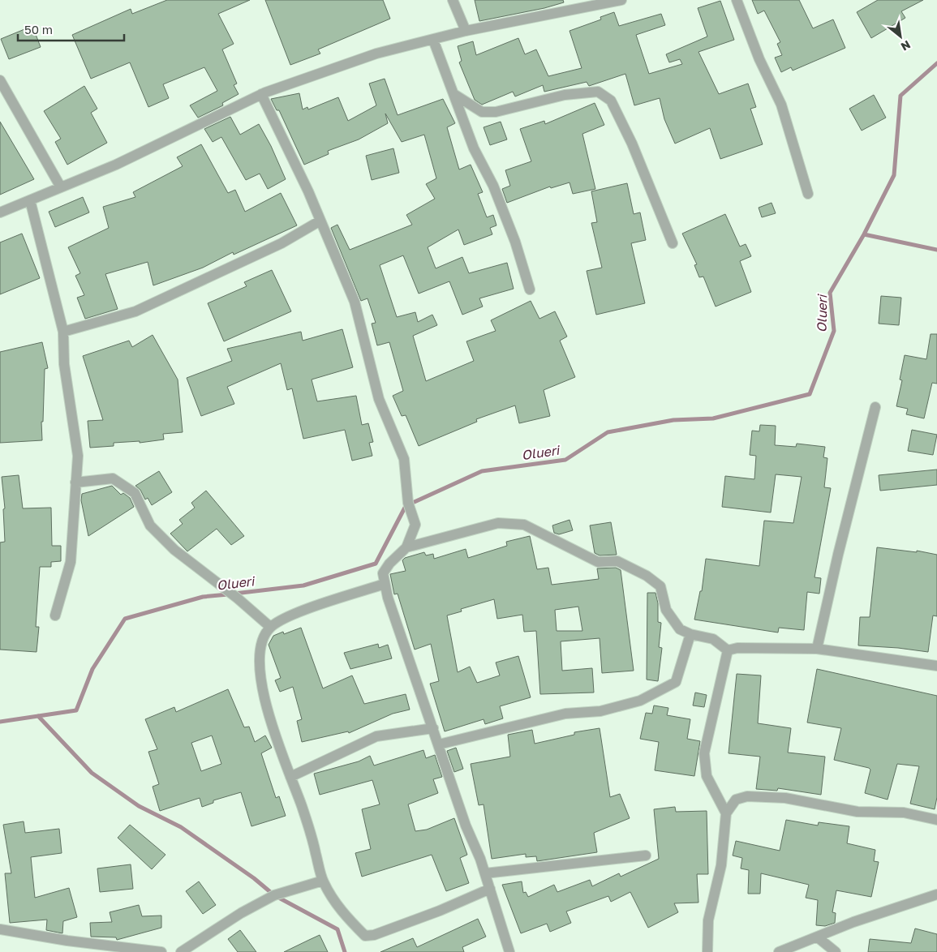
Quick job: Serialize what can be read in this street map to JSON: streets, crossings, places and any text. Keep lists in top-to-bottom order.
{
  "water": ["Olueri"],
  "scale_bar": "50 m",
  "north": "bottom right"
}
